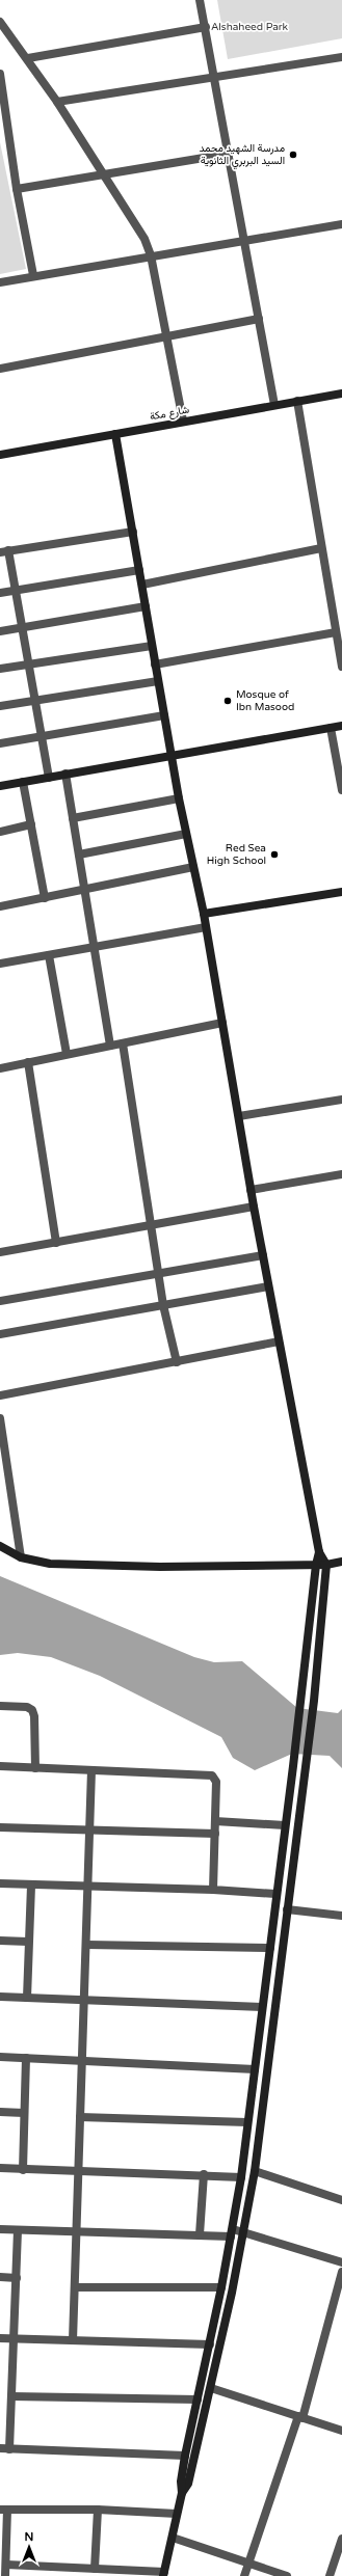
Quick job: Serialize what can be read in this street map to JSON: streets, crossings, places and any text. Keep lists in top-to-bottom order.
{
  "streets": {
    "street": ["شارع مكة"]
  },
  "parks": ["Alshaheed Park"],
  "places": ["مدرسة الشهيد محمد السيد البربري الثانوية", "Mosque of Ibn Masood", "Red Sea High School"],
  "north": "top"
}
